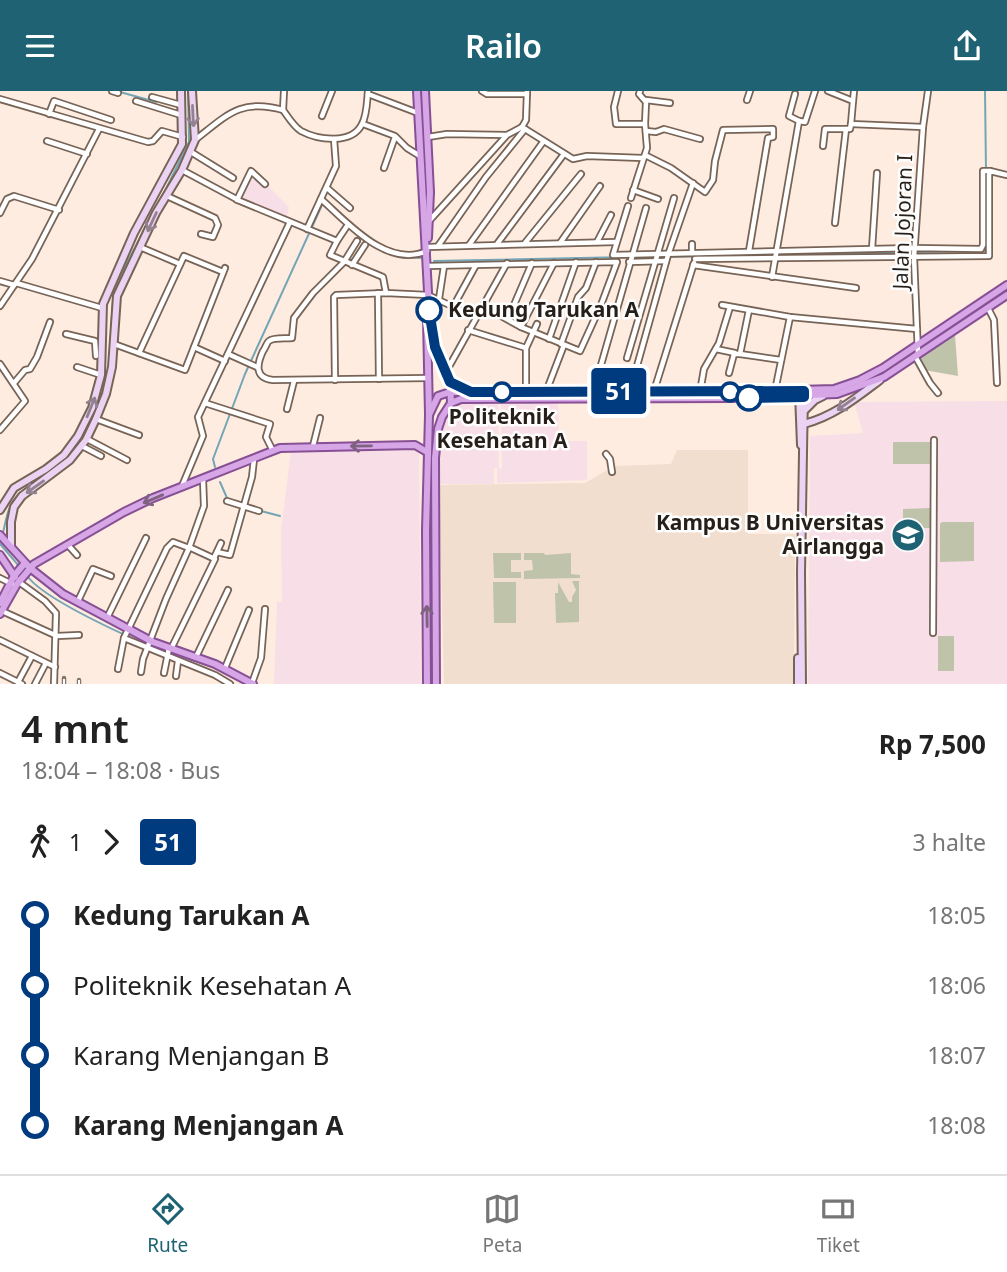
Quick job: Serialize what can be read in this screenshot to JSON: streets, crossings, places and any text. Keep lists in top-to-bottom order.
{
  "streets": {
    "street": ["Jalan Jojoran I"]
  },
  "places": {
    "other": ["Kedung Tarukan A", "Politeknik Kesehatan A"],
    "school or university": ["Kampus B Universitas Airlangga"]
  },
  "lines": ["bus line 51"],
  "page": {
    "header": "Railo",
    "on_map": "51",
    "heading": ["4 mnt", "18:04 – 18:08 · Bus", "Rp 7,500"],
    "legs": ["1", "51", "3 halte"],
    "list": [
      {
        "name": "Kedung Tarukan A",
        "value": "18:05"
      },
      {
        "name": "Politeknik Kesehatan A",
        "value": "18:06"
      },
      {
        "name": "Karang Menjangan B",
        "value": "18:07"
      },
      {
        "name": "Karang Menjangan A",
        "value": "18:08"
      }
    ],
    "tabs": ["Rute", "Peta", "Tiket"]
  }
}
